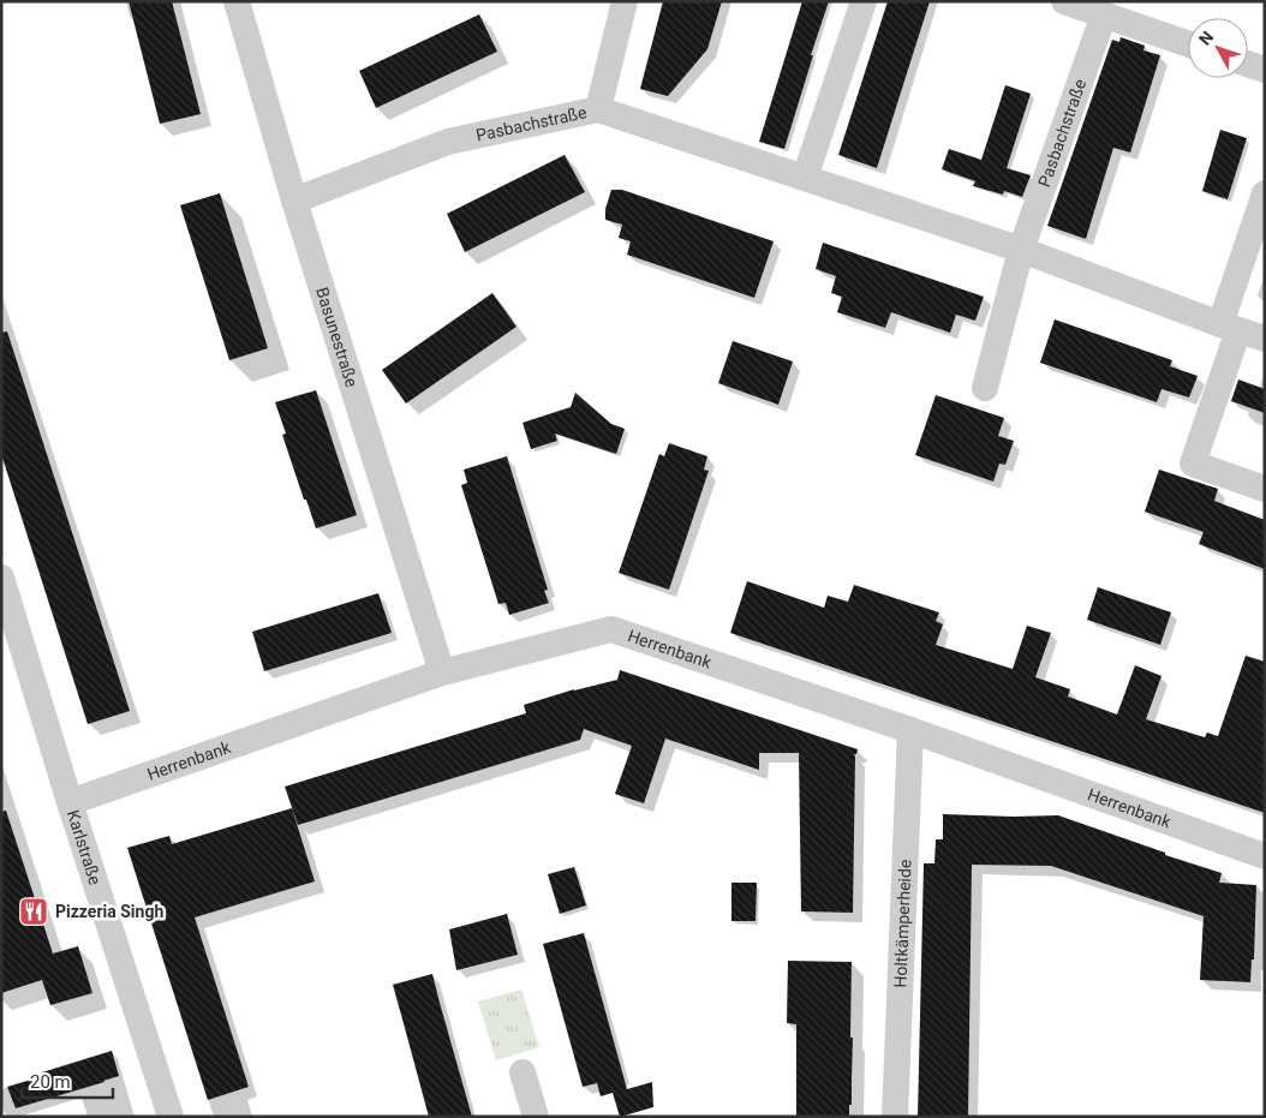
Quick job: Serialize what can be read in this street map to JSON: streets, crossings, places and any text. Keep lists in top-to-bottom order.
{
  "streets": {
    "street": [
      "Pasbachstraße",
      "Basunestraße",
      "Herrenbank",
      "Karlstraße",
      "Holtkämperheide"
    ]
  },
  "crossings": [
    ["Pasbachstraße", "Basunestraße"],
    ["Basunestraße", "Herrenbank"],
    ["Herrenbank", "Karlstraße"],
    ["Herrenbank", "Holtkämperheide"]
  ],
  "places": {
    "restaurant": ["Pizzeria Singh"]
  },
  "scale_bar": "20 m",
  "north": "top left"
}
